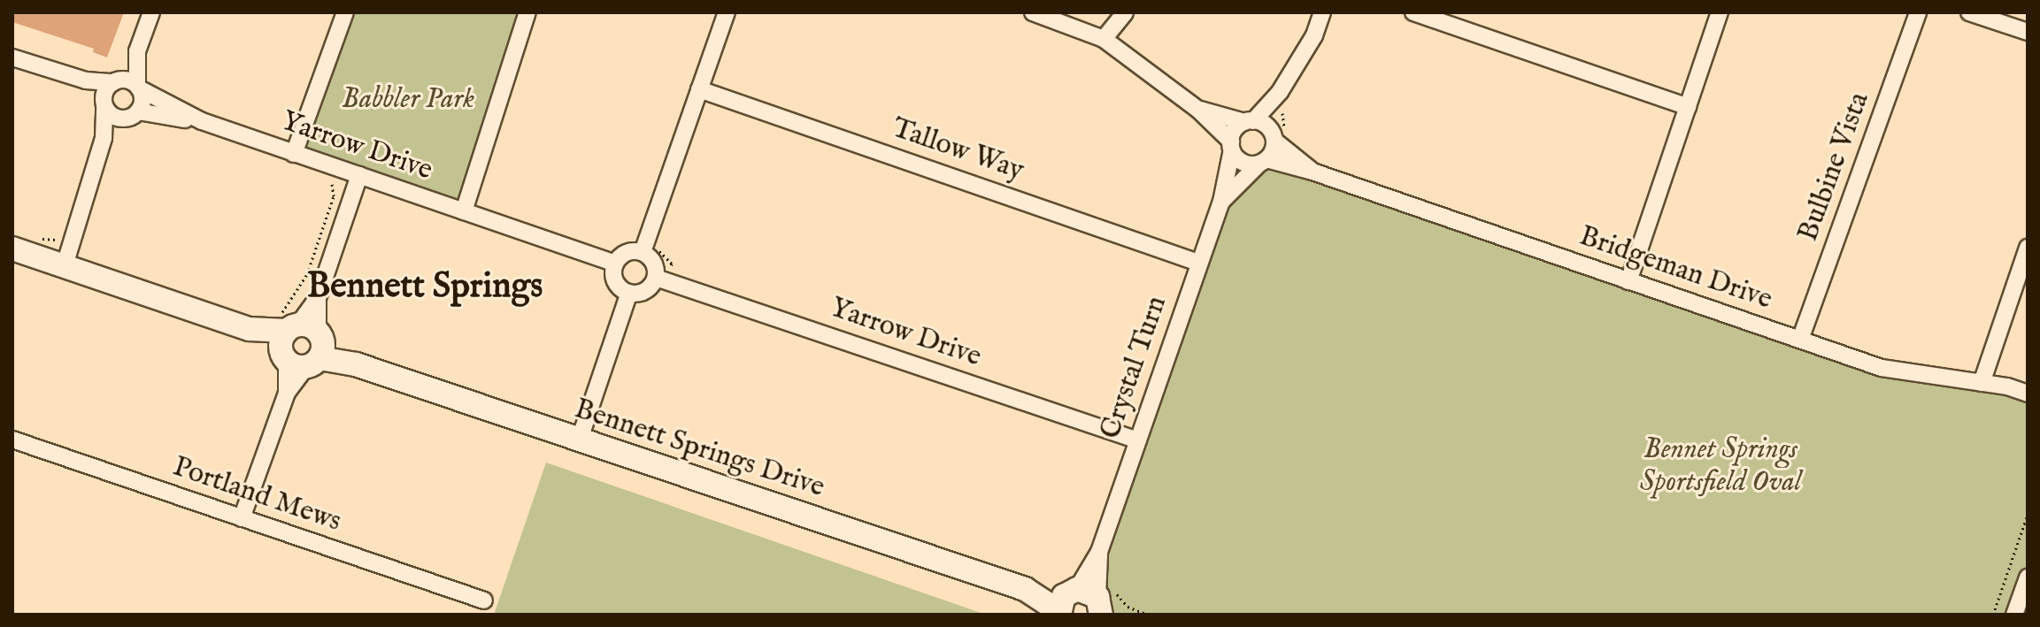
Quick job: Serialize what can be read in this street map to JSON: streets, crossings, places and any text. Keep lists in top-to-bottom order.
{
  "streets": {
    "street": [
      "Yarrow Drive",
      "Tallow Way",
      "Bulbine Vista",
      "Bridgeman Drive",
      "Crystal Turn",
      "Bennett Springs Drive",
      "Portland Mews"
    ]
  },
  "crossings": [
    ["Yarrow Drive", "Crystal Turn"],
    ["Tallow Way", "Crystal Turn"],
    ["Bulbine Vista", "Bridgeman Drive"],
    ["Bridgeman Drive", "Crystal Turn"],
    ["Crystal Turn", "Bennett Springs Drive"]
  ],
  "districts": ["Bennett Springs"],
  "parks": ["Babbler Park", "Bennet Springs Sportsfield Oval"]
}
